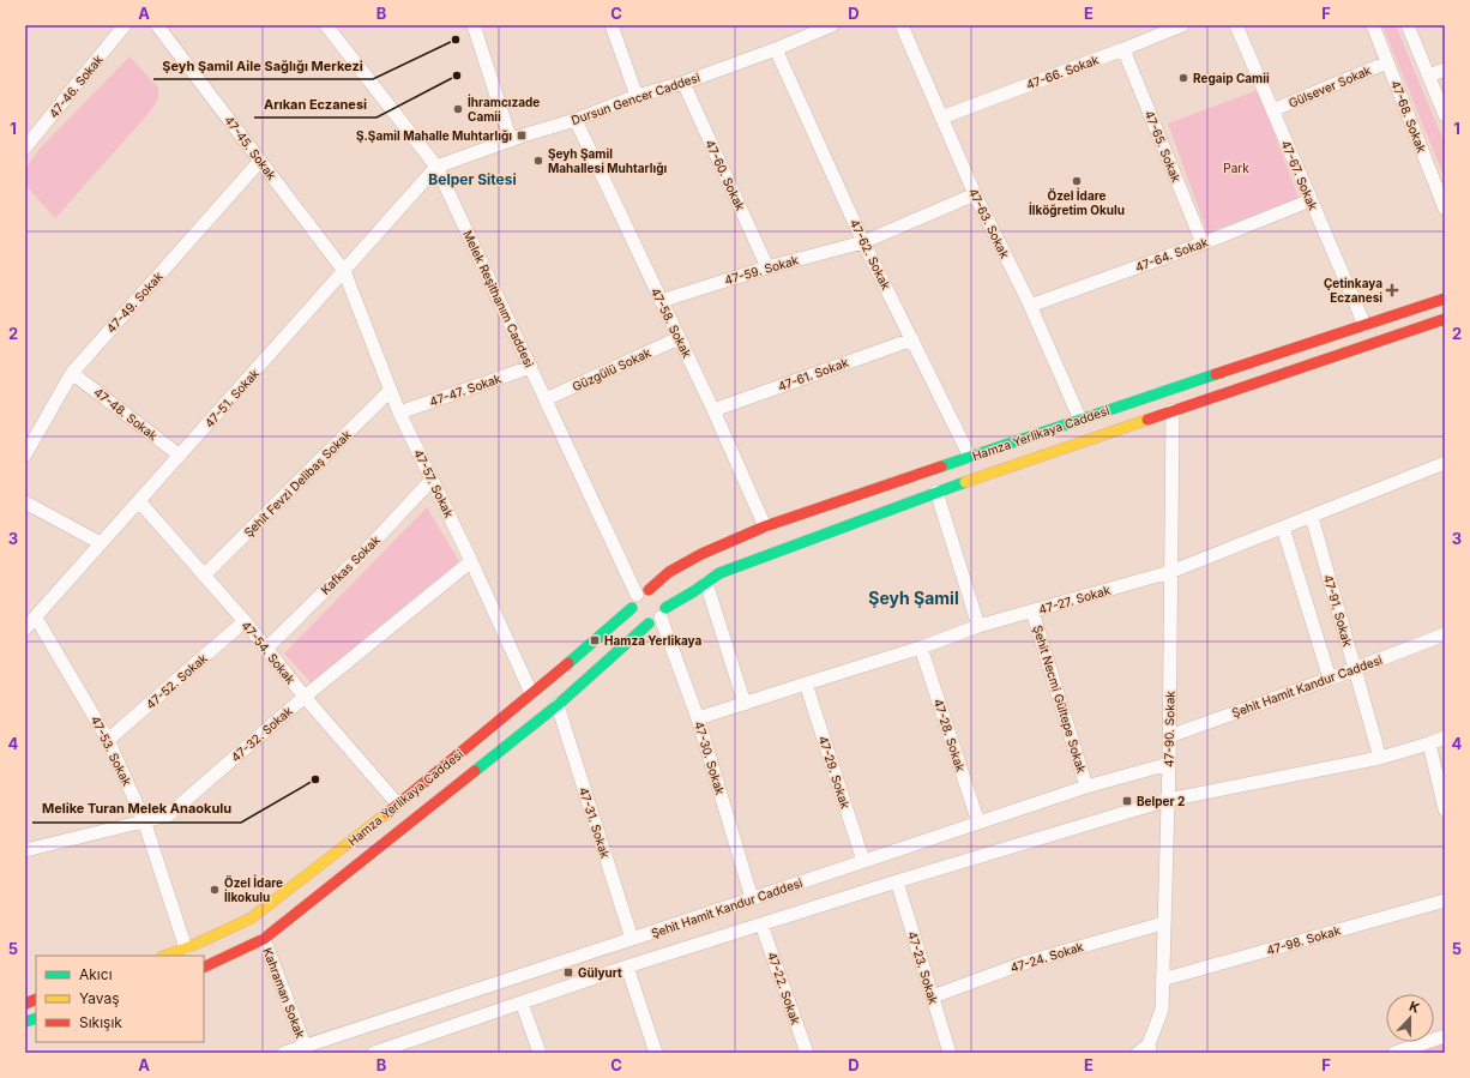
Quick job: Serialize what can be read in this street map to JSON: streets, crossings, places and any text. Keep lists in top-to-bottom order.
{
  "streets": {
    "street": [
      "47-66. Sokak",
      "47-46. Sokak",
      "Gülsever Sokak",
      "Dursun Gencer Caddesi",
      "47-68. Sokak",
      "47-65. Sokak",
      "47-45. Sokak",
      "47-60. Sokak",
      "47-67. Sokak",
      "47-63. Sokak",
      "47-62. Sokak",
      "47-64. Sokak",
      "47-59. Sokak",
      "Melek Reşithanım Caddesi",
      "47-49. Sokak",
      "47-58. Sokak",
      "Güzgülü Sokak",
      "47-61. Sokak",
      "47-47. Sokak",
      "47-51. Sokak",
      "47-48. Sokak",
      "Hamza Yerlikaya Caddesi",
      "Şehit Fevzi Delibaş Sokak",
      "47-57. Sokak",
      "Kafkas Sokak",
      "47-27. Sokak",
      "47-91. Sokak",
      "47-54. Sokak",
      "47-52. Sokak",
      "Şehit Hamit Kandur Caddesi",
      "Şehit Necmi Gültepe Sokak",
      "47-90. Sokak",
      "47-32. Sokak",
      "47-28. Sokak",
      "47-53. Sokak",
      "47-30. Sokak",
      "47-29. Sokak",
      "47-31. Sokak",
      "47-98. Sokak",
      "47-24. Sokak",
      "47-23. Sokak",
      "47-22. Sokak",
      "Kahraman Sokak"
    ]
  },
  "crossings": [
    ["47-66. Sokak", "47-65. Sokak"],
    ["47-66. Sokak", "47-63. Sokak"],
    ["Gülsever Sokak", "47-68. Sokak"],
    ["Gülsever Sokak", "47-67. Sokak"],
    ["Dursun Gencer Caddesi", "47-60. Sokak"],
    ["Dursun Gencer Caddesi", "47-62. Sokak"],
    ["Dursun Gencer Caddesi", "Melek Reşithanım Caddesi"],
    ["Dursun Gencer Caddesi", "47-58. Sokak"],
    ["Dursun Gencer Caddesi", "47-51. Sokak"],
    ["47-65. Sokak", "47-64. Sokak"],
    ["47-45. Sokak", "47-49. Sokak"],
    ["47-45. Sokak", "47-51. Sokak"],
    ["47-45. Sokak", "47-57. Sokak"],
    ["47-60. Sokak", "47-59. Sokak"],
    ["47-67. Sokak", "47-64. Sokak"],
    ["47-67. Sokak", "Hamza Yerlikaya Caddesi"],
    ["47-63. Sokak", "47-64. Sokak"],
    ["47-63. Sokak", "47-59. Sokak"],
    ["47-63. Sokak", "Hamza Yerlikaya Caddesi"],
    ["47-62. Sokak", "47-59. Sokak"],
    ["47-62. Sokak", "47-61. Sokak"],
    ["47-62. Sokak", "Hamza Yerlikaya Caddesi"],
    ["47-59. Sokak", "47-58. Sokak"],
    ["Melek Reşithanım Caddesi", "Güzgülü Sokak"],
    ["Melek Reşithanım Caddesi", "47-47. Sokak"],
    ["Melek Reşithanım Caddesi", "47-51. Sokak"],
    ["Melek Reşithanım Caddesi", "Hamza Yerlikaya Caddesi"],
    ["Melek Reşithanım Caddesi", "47-30. Sokak"],
    ["47-49. Sokak", "47-48. Sokak"],
    ["47-58. Sokak", "Güzgülü Sokak"],
    ["47-58. Sokak", "47-61. Sokak"],
    ["47-58. Sokak", "Hamza Yerlikaya Caddesi"],
    ["47-47. Sokak", "47-57. Sokak"],
    ["47-51. Sokak", "47-48. Sokak"],
    ["47-51. Sokak", "47-57. Sokak"],
    ["47-51. Sokak", "47-54. Sokak"],
    ["47-51. Sokak", "47-53. Sokak"],
    ["Hamza Yerlikaya Caddesi", "47-57. Sokak"],
    ["Hamza Yerlikaya Caddesi", "47-54. Sokak"],
    ["Hamza Yerlikaya Caddesi", "47-90. Sokak"],
    ["Hamza Yerlikaya Caddesi", "47-53. Sokak"],
    ["Hamza Yerlikaya Caddesi", "47-30. Sokak"],
    ["Hamza Yerlikaya Caddesi", "47-31. Sokak"],
    ["Hamza Yerlikaya Caddesi", "Kahraman Sokak"],
    ["Şehit Fevzi Delibaş Sokak", "47-57. Sokak"],
    ["Şehit Fevzi Delibaş Sokak", "47-54. Sokak"],
    ["47-57. Sokak", "Kafkas Sokak"],
    ["47-57. Sokak", "47-32. Sokak"],
    ["Kafkas Sokak", "47-54. Sokak"],
    ["47-27. Sokak", "47-91. Sokak"],
    ["47-27. Sokak", "Şehit Necmi Gültepe Sokak"],
    ["47-27. Sokak", "47-90. Sokak"],
    ["47-27. Sokak", "47-28. Sokak"],
    ["47-27. Sokak", "47-30. Sokak"],
    ["47-27. Sokak", "47-29. Sokak"],
    ["47-91. Sokak", "Şehit Hamit Kandur Caddesi"],
    ["47-54. Sokak", "47-52. Sokak"],
    ["47-54. Sokak", "47-32. Sokak"],
    ["47-52. Sokak", "47-53. Sokak"],
    ["Şehit Hamit Kandur Caddesi", "Şehit Necmi Gültepe Sokak"],
    ["Şehit Hamit Kandur Caddesi", "47-90. Sokak"],
    ["Şehit Hamit Kandur Caddesi", "47-28. Sokak"],
    ["Şehit Hamit Kandur Caddesi", "47-30. Sokak"],
    ["Şehit Hamit Kandur Caddesi", "47-29. Sokak"],
    ["Şehit Hamit Kandur Caddesi", "47-31. Sokak"],
    ["Şehit Hamit Kandur Caddesi", "47-23. Sokak"],
    ["Şehit Hamit Kandur Caddesi", "47-22. Sokak"],
    ["Şehit Hamit Kandur Caddesi", "Kahraman Sokak"],
    ["47-90. Sokak", "47-98. Sokak"],
    ["47-90. Sokak", "47-24. Sokak"],
    ["47-32. Sokak", "47-53. Sokak"],
    ["47-24. Sokak", "47-23. Sokak"]
  ],
  "districts": ["Belper Sitesi", "Şeyh Şamil"],
  "parks": ["Park"],
  "places": {
    "other": [
      "Şeyh Şamil Aile Sağlığı Merkezi",
      "Arıkan Eczanesi",
      "Regaip Camii",
      "İhramcızade Camii",
      "Şeyh Şamil Mahallesi Muhtarlığı",
      "Özel İdare İlköğretim Okulu",
      "Melike Turan Melek Anaokulu",
      "Özel İdare İlkokulu"
    ],
    "transit": [
      "Ş.Şamil Mahalle Muhtarlığı",
      "Hamza Yerlikaya",
      "Belper 2",
      "Gülyurt"
    ],
    "health": ["Çetinkaya Eczanesi"]
  },
  "legend": ["Akıcı", "Yavaş", "Sıkışık"],
  "north": "top",
  "grid": {
    "columns": [
      "A",
      "B",
      "C",
      "D",
      "E",
      "F"
    ],
    "rows": [
      "1",
      "2",
      "3",
      "4",
      "5"
    ]
  }
}
